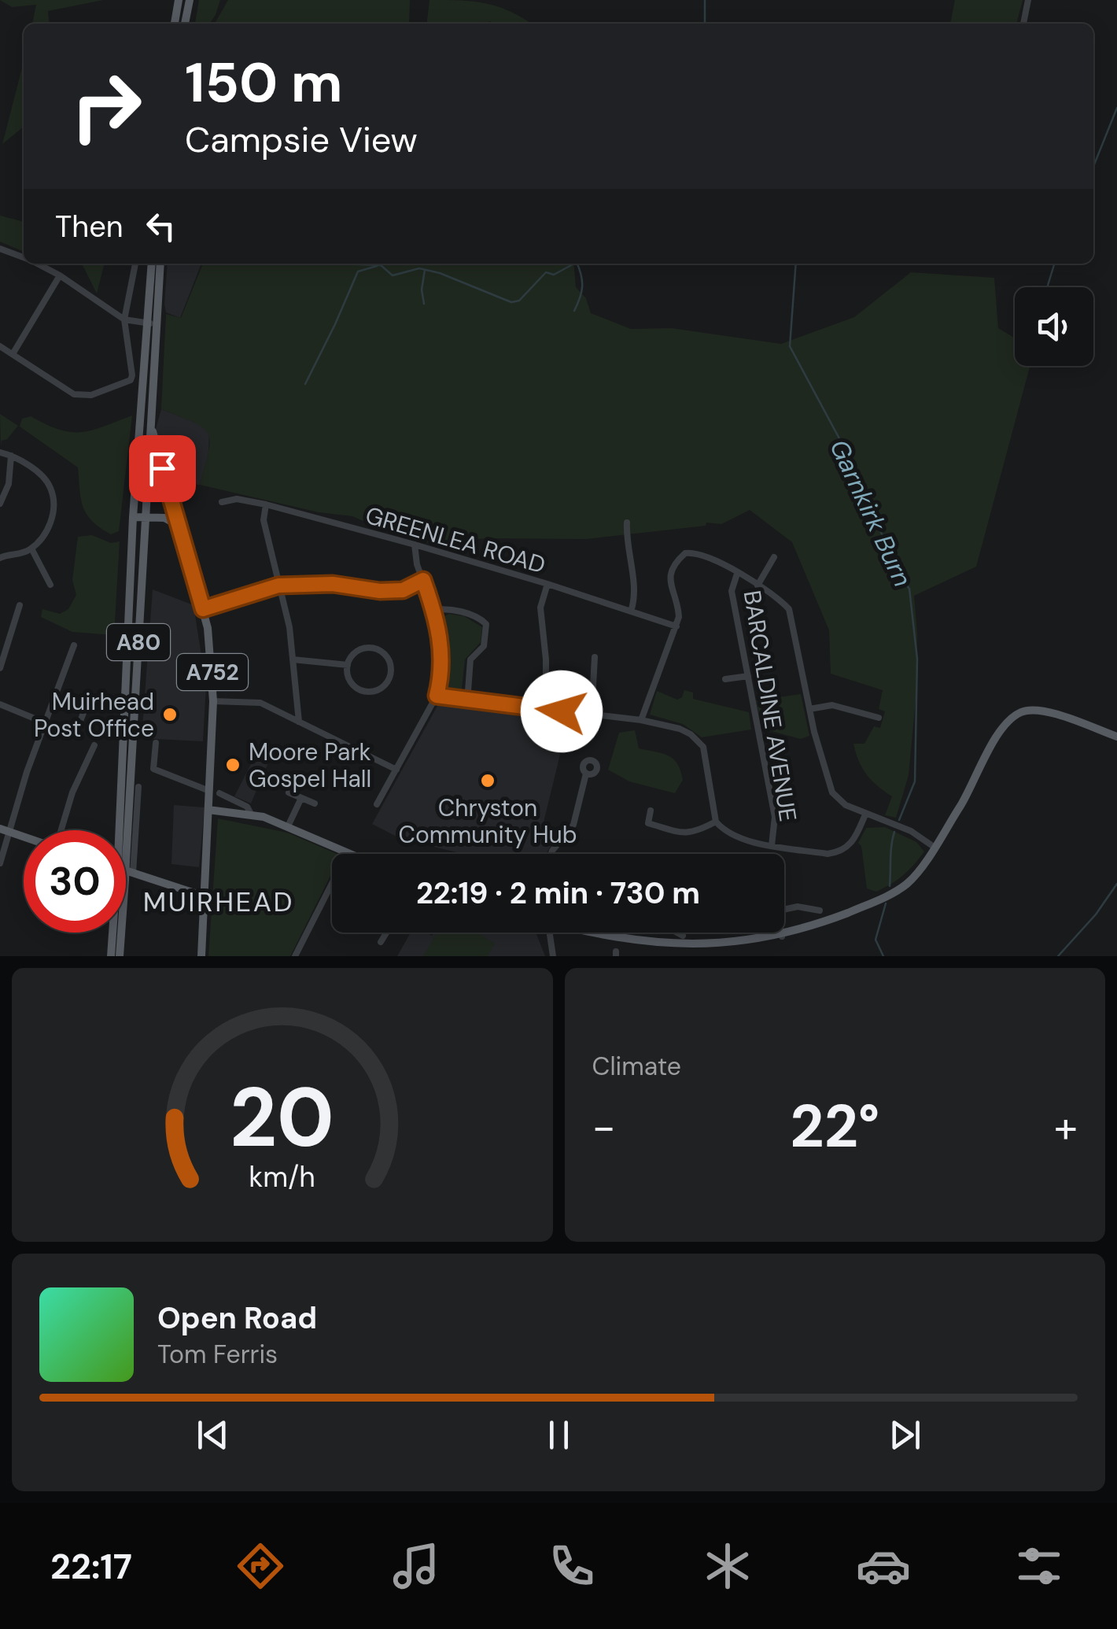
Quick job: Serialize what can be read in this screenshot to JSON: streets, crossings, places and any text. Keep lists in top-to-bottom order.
{
  "streets": {
    "main road": ["A80", "A752"],
    "street": ["GREENLEA ROAD", "BARCALDINE AVENUE"]
  },
  "crossings": [
    ["A80", "A752"]
  ],
  "districts": ["MUIRHEAD"],
  "water": ["Garnkirk Burn"],
  "places": ["Muirhead Post Office", "Moore Park Gospel Hall", "Chryston Community Hub"],
  "page": {
    "turn": ["150 m", "Campsie View"],
    "then": "Then",
    "limit": "30",
    "trip": "22:19 · 2 min · 730 m",
    "tile": "Climate",
    "heat": ["−", "22°", "+"],
    "song": ["Open Road", "Tom Ferris"],
    "tabs": "22:17",
    "gauge": ["20", "km/h"]
  }
}
